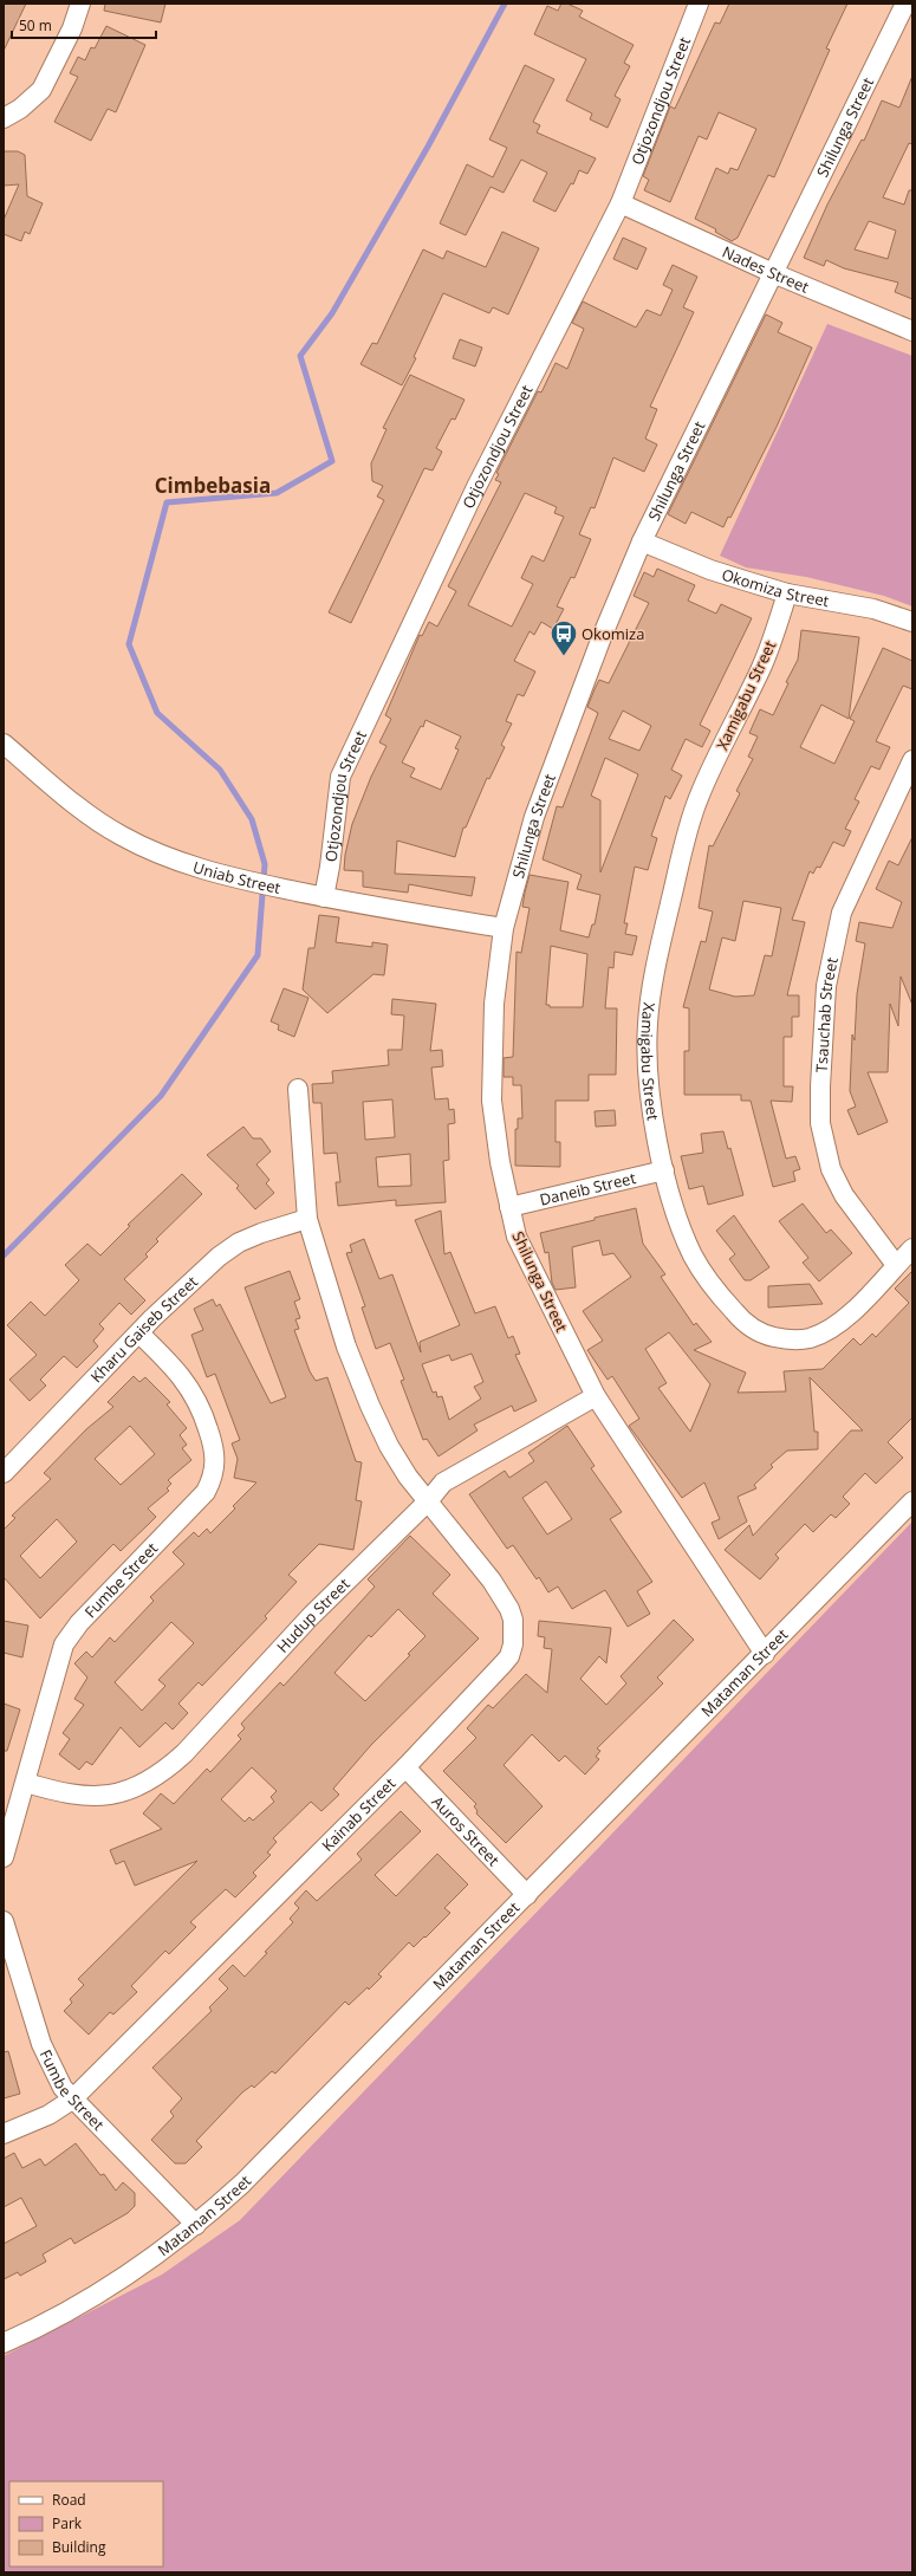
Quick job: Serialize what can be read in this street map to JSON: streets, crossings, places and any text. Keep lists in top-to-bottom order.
{
  "streets": {
    "street": [
      "Otjozondjou Street",
      "Shilunga Street",
      "Nades Street",
      "Okomiza Street",
      "Xamigabu Street",
      "Uniab Street",
      "Tsauchab Street",
      "Daneib Street",
      "Kharu Gaiseb Street",
      "Fumbe Street",
      "Hudup Street",
      "Mataman Street",
      "Kainab Street",
      "Auros Street"
    ]
  },
  "crossings": [
    ["Otjozondjou Street", "Nades Street"],
    ["Otjozondjou Street", "Uniab Street"],
    ["Shilunga Street", "Nades Street"],
    ["Shilunga Street", "Okomiza Street"],
    ["Shilunga Street", "Uniab Street"],
    ["Shilunga Street", "Daneib Street"],
    ["Shilunga Street", "Hudup Street"],
    ["Shilunga Street", "Mataman Street"],
    ["Okomiza Street", "Xamigabu Street"],
    ["Xamigabu Street", "Tsauchab Street"],
    ["Xamigabu Street", "Daneib Street"],
    ["Kharu Gaiseb Street", "Fumbe Street"],
    ["Kharu Gaiseb Street", "Kainab Street"],
    ["Fumbe Street", "Hudup Street"],
    ["Fumbe Street", "Mataman Street"],
    ["Fumbe Street", "Kainab Street"],
    ["Hudup Street", "Kainab Street"],
    ["Mataman Street", "Auros Street"],
    ["Kainab Street", "Auros Street"]
  ],
  "districts": ["Cimbebasia"],
  "places": {
    "bus stop": ["Okomiza"]
  },
  "legend": ["Road", "Park", "Building"],
  "scale_bar": "50 m"
}
